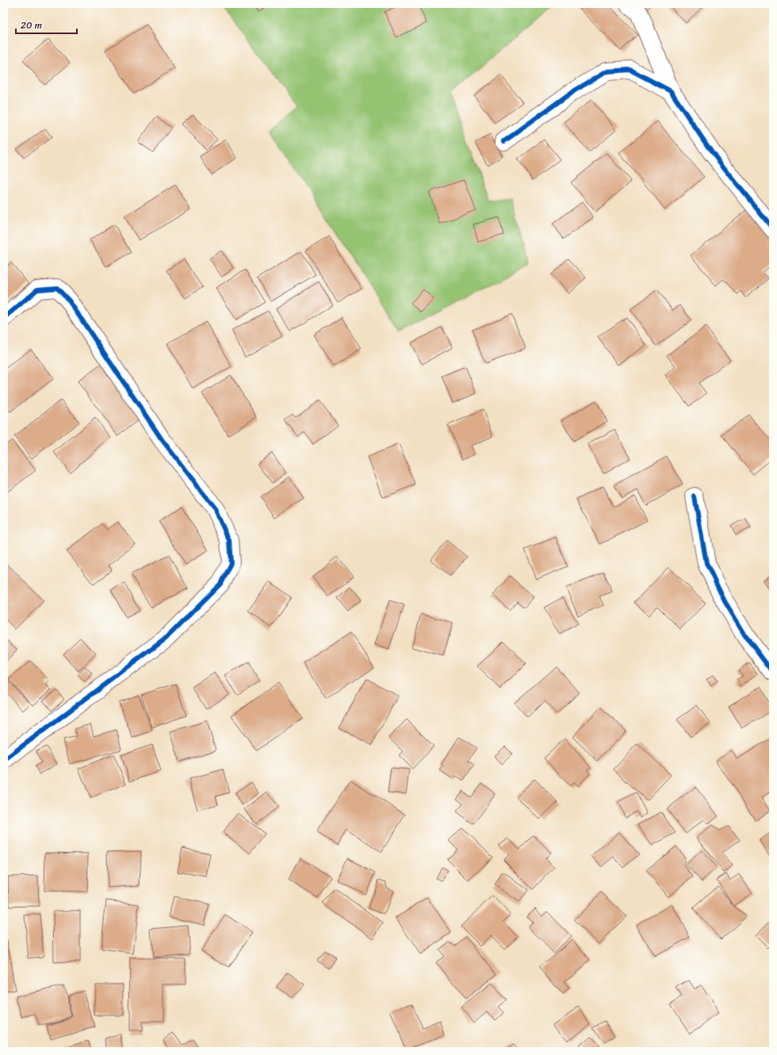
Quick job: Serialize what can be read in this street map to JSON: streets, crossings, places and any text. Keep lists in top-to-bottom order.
{
  "scale_bar": "20 m"
}
